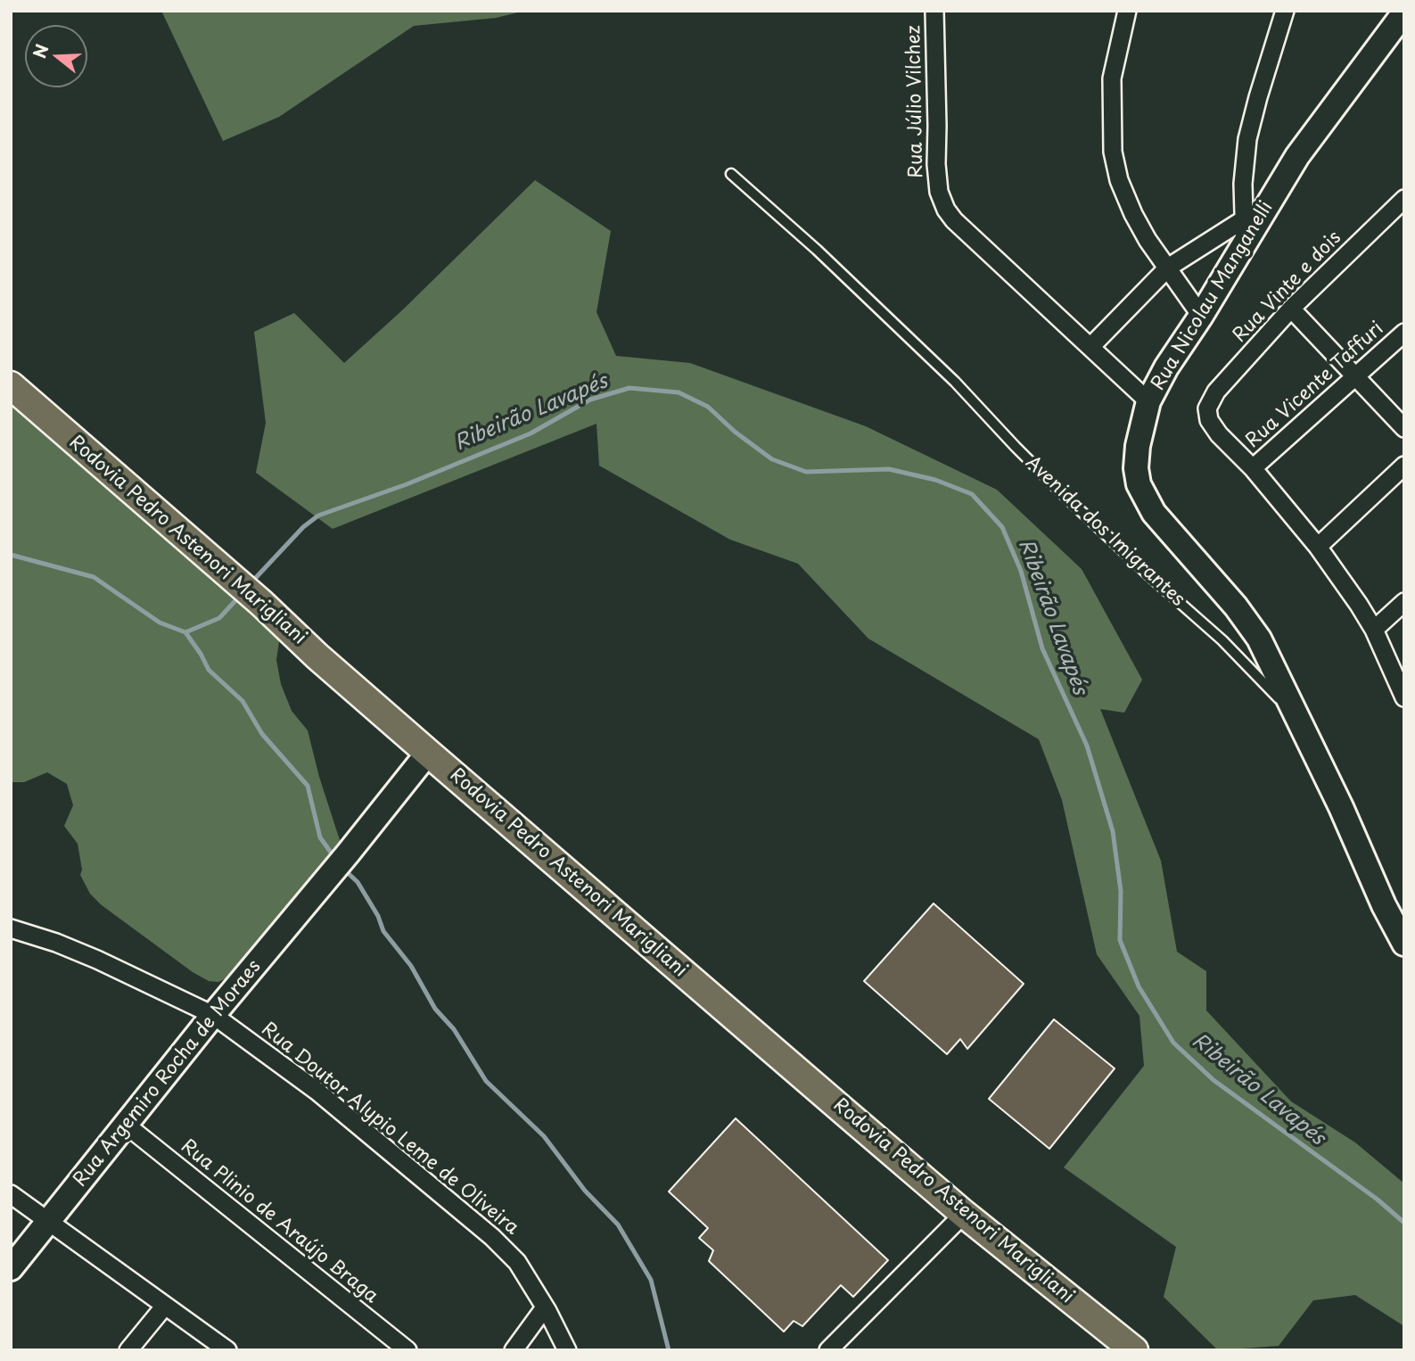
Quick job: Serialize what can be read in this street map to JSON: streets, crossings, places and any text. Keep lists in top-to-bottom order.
{
  "streets": {
    "main road": ["Rodovia Pedro Astenori Marigliani"],
    "street": [
      "Rua Júlio Vilchez",
      "Rua Vinte e dois",
      "Rua Nicolau Manganelli",
      "Rua Vicente Taffuri",
      "Avenida dos Imigrantes",
      "Rua Argemiro Rocha de Moraes",
      "Rua Doutor Alypio Leme de Oliveira",
      "Rua Plinio de Araújo Braga"
    ]
  },
  "crossings": [
    ["Rua Vinte e dois", "Rua Vicente Taffuri"],
    ["Rua Nicolau Manganelli", "Avenida dos Imigrantes"],
    ["Rodovia Pedro Astenori Marigliani", "Rua Argemiro Rocha de Moraes"],
    ["Rua Argemiro Rocha de Moraes", "Rua Doutor Alypio Leme de Oliveira"],
    ["Rua Argemiro Rocha de Moraes", "Rua Plinio de Araújo Braga"]
  ],
  "water": ["Ribeirão Lavapés"],
  "north": "left"
}
